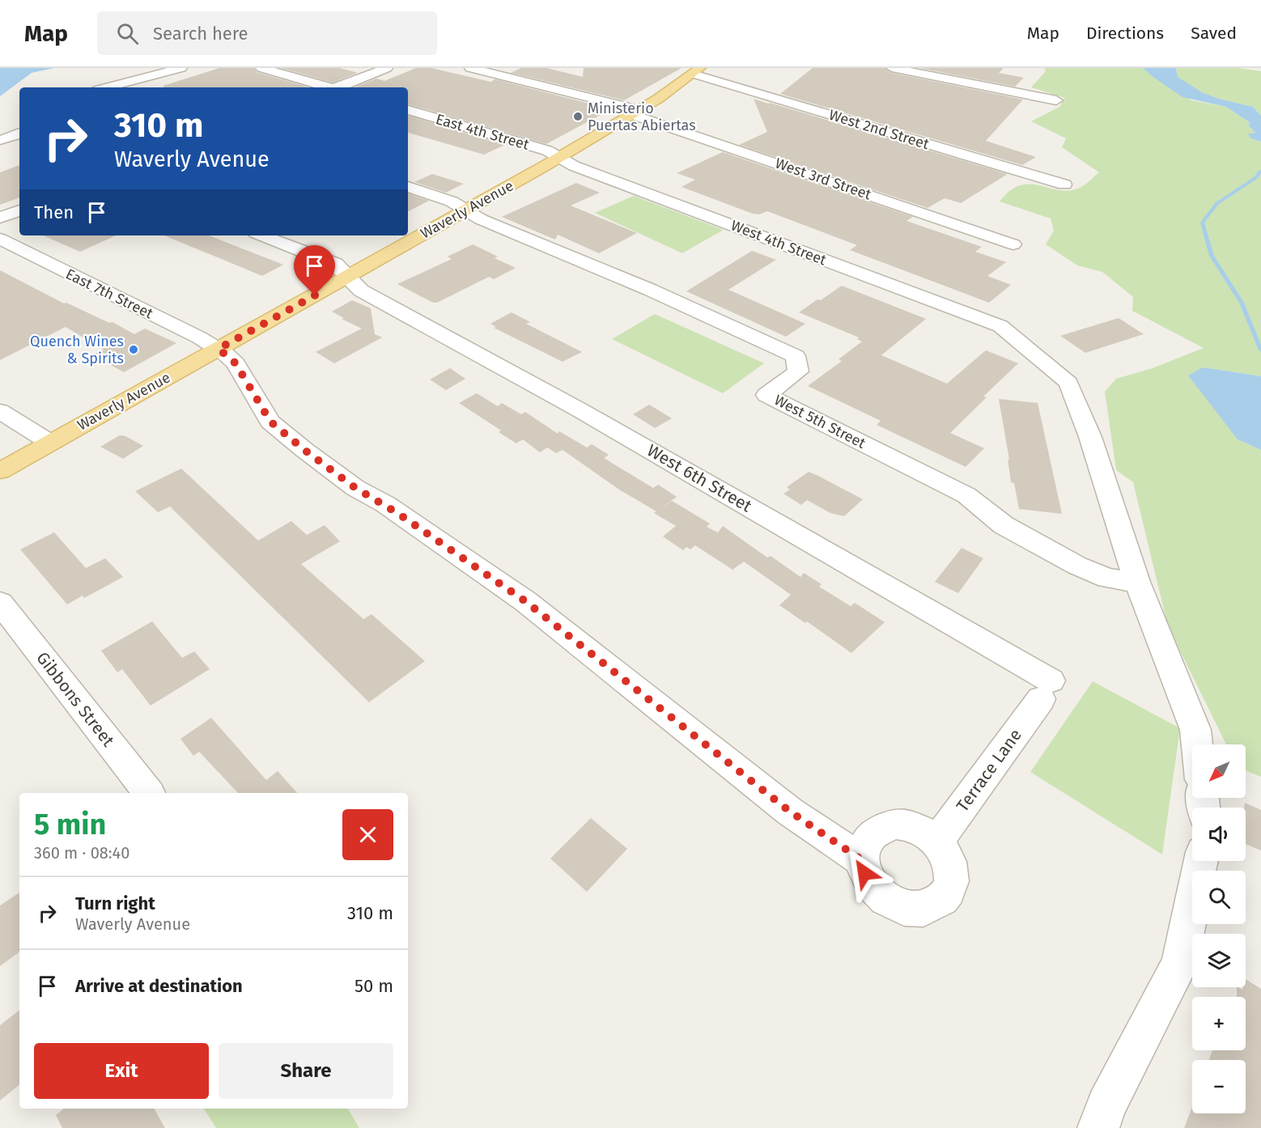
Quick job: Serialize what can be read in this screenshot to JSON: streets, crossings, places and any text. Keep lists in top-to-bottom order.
{
  "streets": {
    "main road": ["Waverly Avenue"],
    "street": [
      "West 2nd Street",
      "East 4th Street",
      "West 3rd Street",
      "West 4th Street",
      "East 7th Street",
      "West 5th Street",
      "West 6th Street",
      "Gibbons Street",
      "Terrace Lane"
    ]
  },
  "crossings": [
    ["West 2nd Street", "Waverly Avenue"],
    ["East 4th Street", "Waverly Avenue"],
    ["East 4th Street", "West 4th Street"],
    ["West 3rd Street", "Waverly Avenue"],
    ["Waverly Avenue", "West 4th Street"],
    ["Waverly Avenue", "East 7th Street"],
    ["Waverly Avenue", "West 5th Street"],
    ["Waverly Avenue", "West 6th Street"],
    ["West 4th Street", "West 5th Street"],
    ["West 6th Street", "Terrace Lane"]
  ],
  "places": ["Ministerio Puertas Abiertas", "Quench Wines & Spirits"],
  "north": "bottom left",
  "page": {
    "header": "Map",
    "search": "Search here",
    "nav": ["Map", "Directions", "Saved"],
    "turn": ["310 m", "Waverly Avenue"],
    "then": "Then",
    "map_buttons": ["+", "−"],
    "heading": ["5 min", "360 m · 08:40"],
    "list": [
      {
        "name": "Turn right",
        "note": "Waverly Avenue",
        "value": "310 m"
      },
      {
        "name": "Arrive at destination",
        "value": "50 m"
      }
    ],
    "buttons": ["Exit", "Share"]
  }
}
